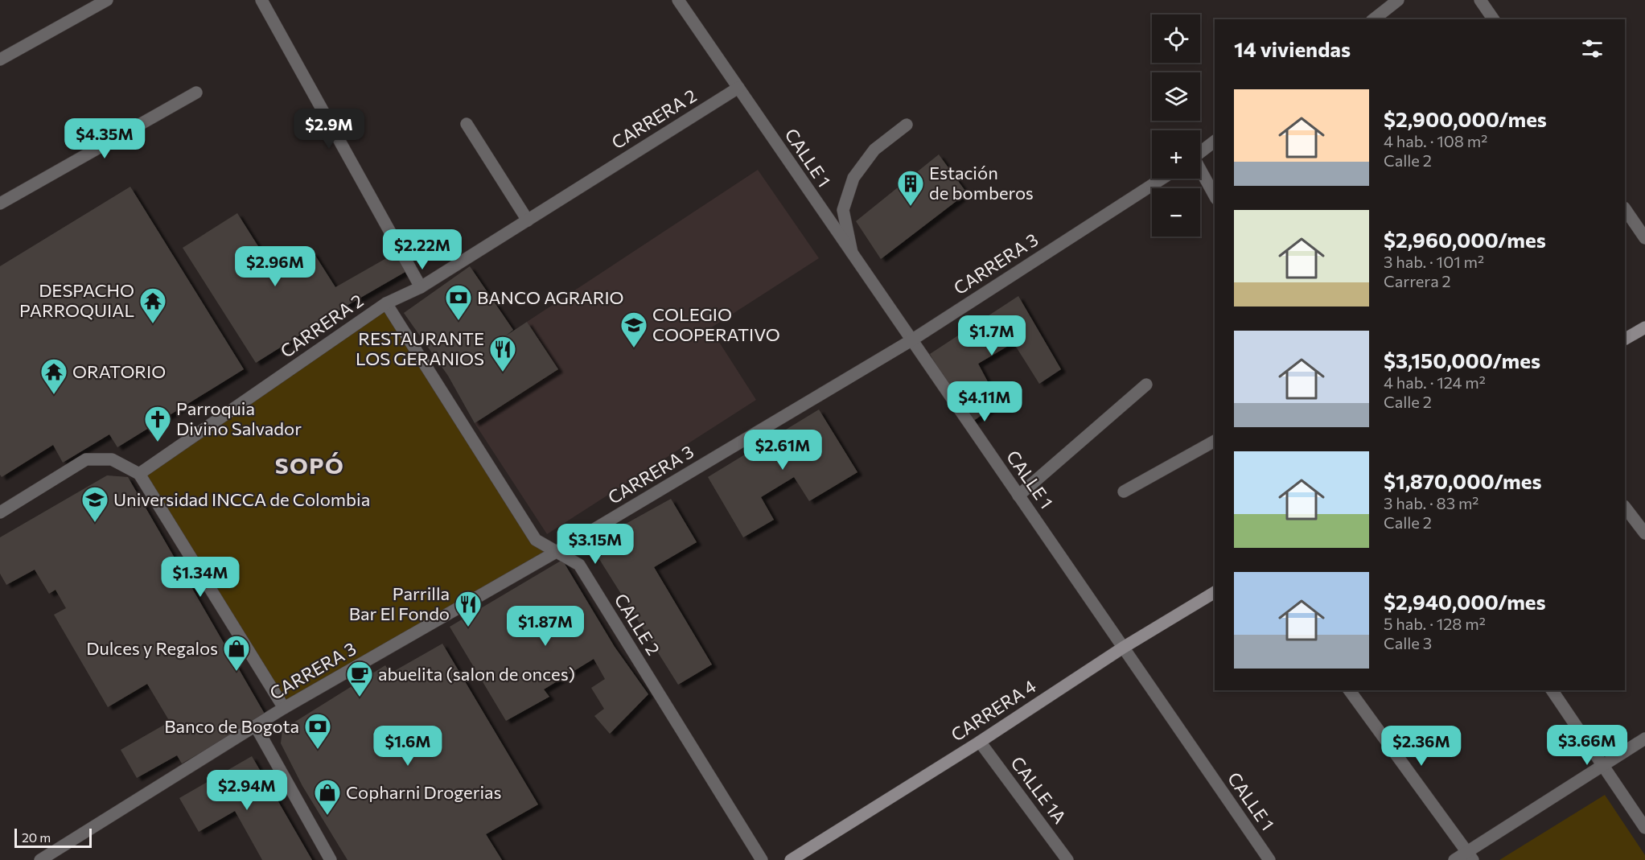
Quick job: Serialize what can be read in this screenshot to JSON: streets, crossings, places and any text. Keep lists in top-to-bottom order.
{
  "streets": {
    "main road": ["CARRERA 4"],
    "street": [
      "CARRERA 2",
      "CALLE 1",
      "CARRERA 3",
      "CALLE 2",
      "CALLE 1A"
    ]
  },
  "crossings": [
    ["CARRERA 2", "CALLE 1"],
    ["CARRERA 2", "CALLE 2"],
    ["CALLE 1", "CARRERA 3"],
    ["CALLE 1", "CARRERA 4"],
    ["CARRERA 3", "CALLE 2"],
    ["CARRERA 4", "CALLE 1A"]
  ],
  "districts": ["SOPÓ"],
  "places": {
    "building": ["Estación de bomberos"],
    "bank": ["BANCO AGRARIO", "Banco de Bogota"],
    "temple": ["DESPACHO PARROQUIAL", "ORATORIO"],
    "school or university": ["COLEGIO COOPERATIVO", "Universidad INCCA de Colombia"],
    "restaurant": ["RESTAURANTE LOS GERANIOS", "Parrilla Bar El Fondo"],
    "church": ["Parroquia Divino Salvador"],
    "shop": ["Dulces y Regalos", "Copharni Drogerias"],
    "cafe": ["abuelita (salon de onces)"]
  },
  "scale_bar": "20 m",
  "page": {
    "map_buttons": ["+", "−"],
    "heading": "14 viviendas",
    "list": [
      {
        "name": "$2,900,000/mes",
        "note": "4 hab. · 108 m² · Calle 2"
      },
      {
        "name": "$2,960,000/mes",
        "note": "3 hab. · 101 m² · Carrera 2"
      },
      {
        "name": "$3,150,000/mes",
        "note": "4 hab. · 124 m² · Calle 2"
      },
      {
        "name": "$1,870,000/mes",
        "note": "3 hab. · 83 m² · Calle 2"
      },
      {
        "name": "$2,940,000/mes",
        "note": "5 hab. · 128 m² · Calle 3"
      }
    ],
    "price": [
      "$2.9M",
      "$4.35M",
      "$2.22M",
      "$2.96M",
      "$1.7M",
      "$4.11M",
      "$2.61M",
      "$3.15M",
      "$1.34M",
      "$1.87M",
      "$3.66M",
      "$1.6M",
      "$2.36M",
      "$2.94M"
    ],
    "scale": "20 m"
  }
}
